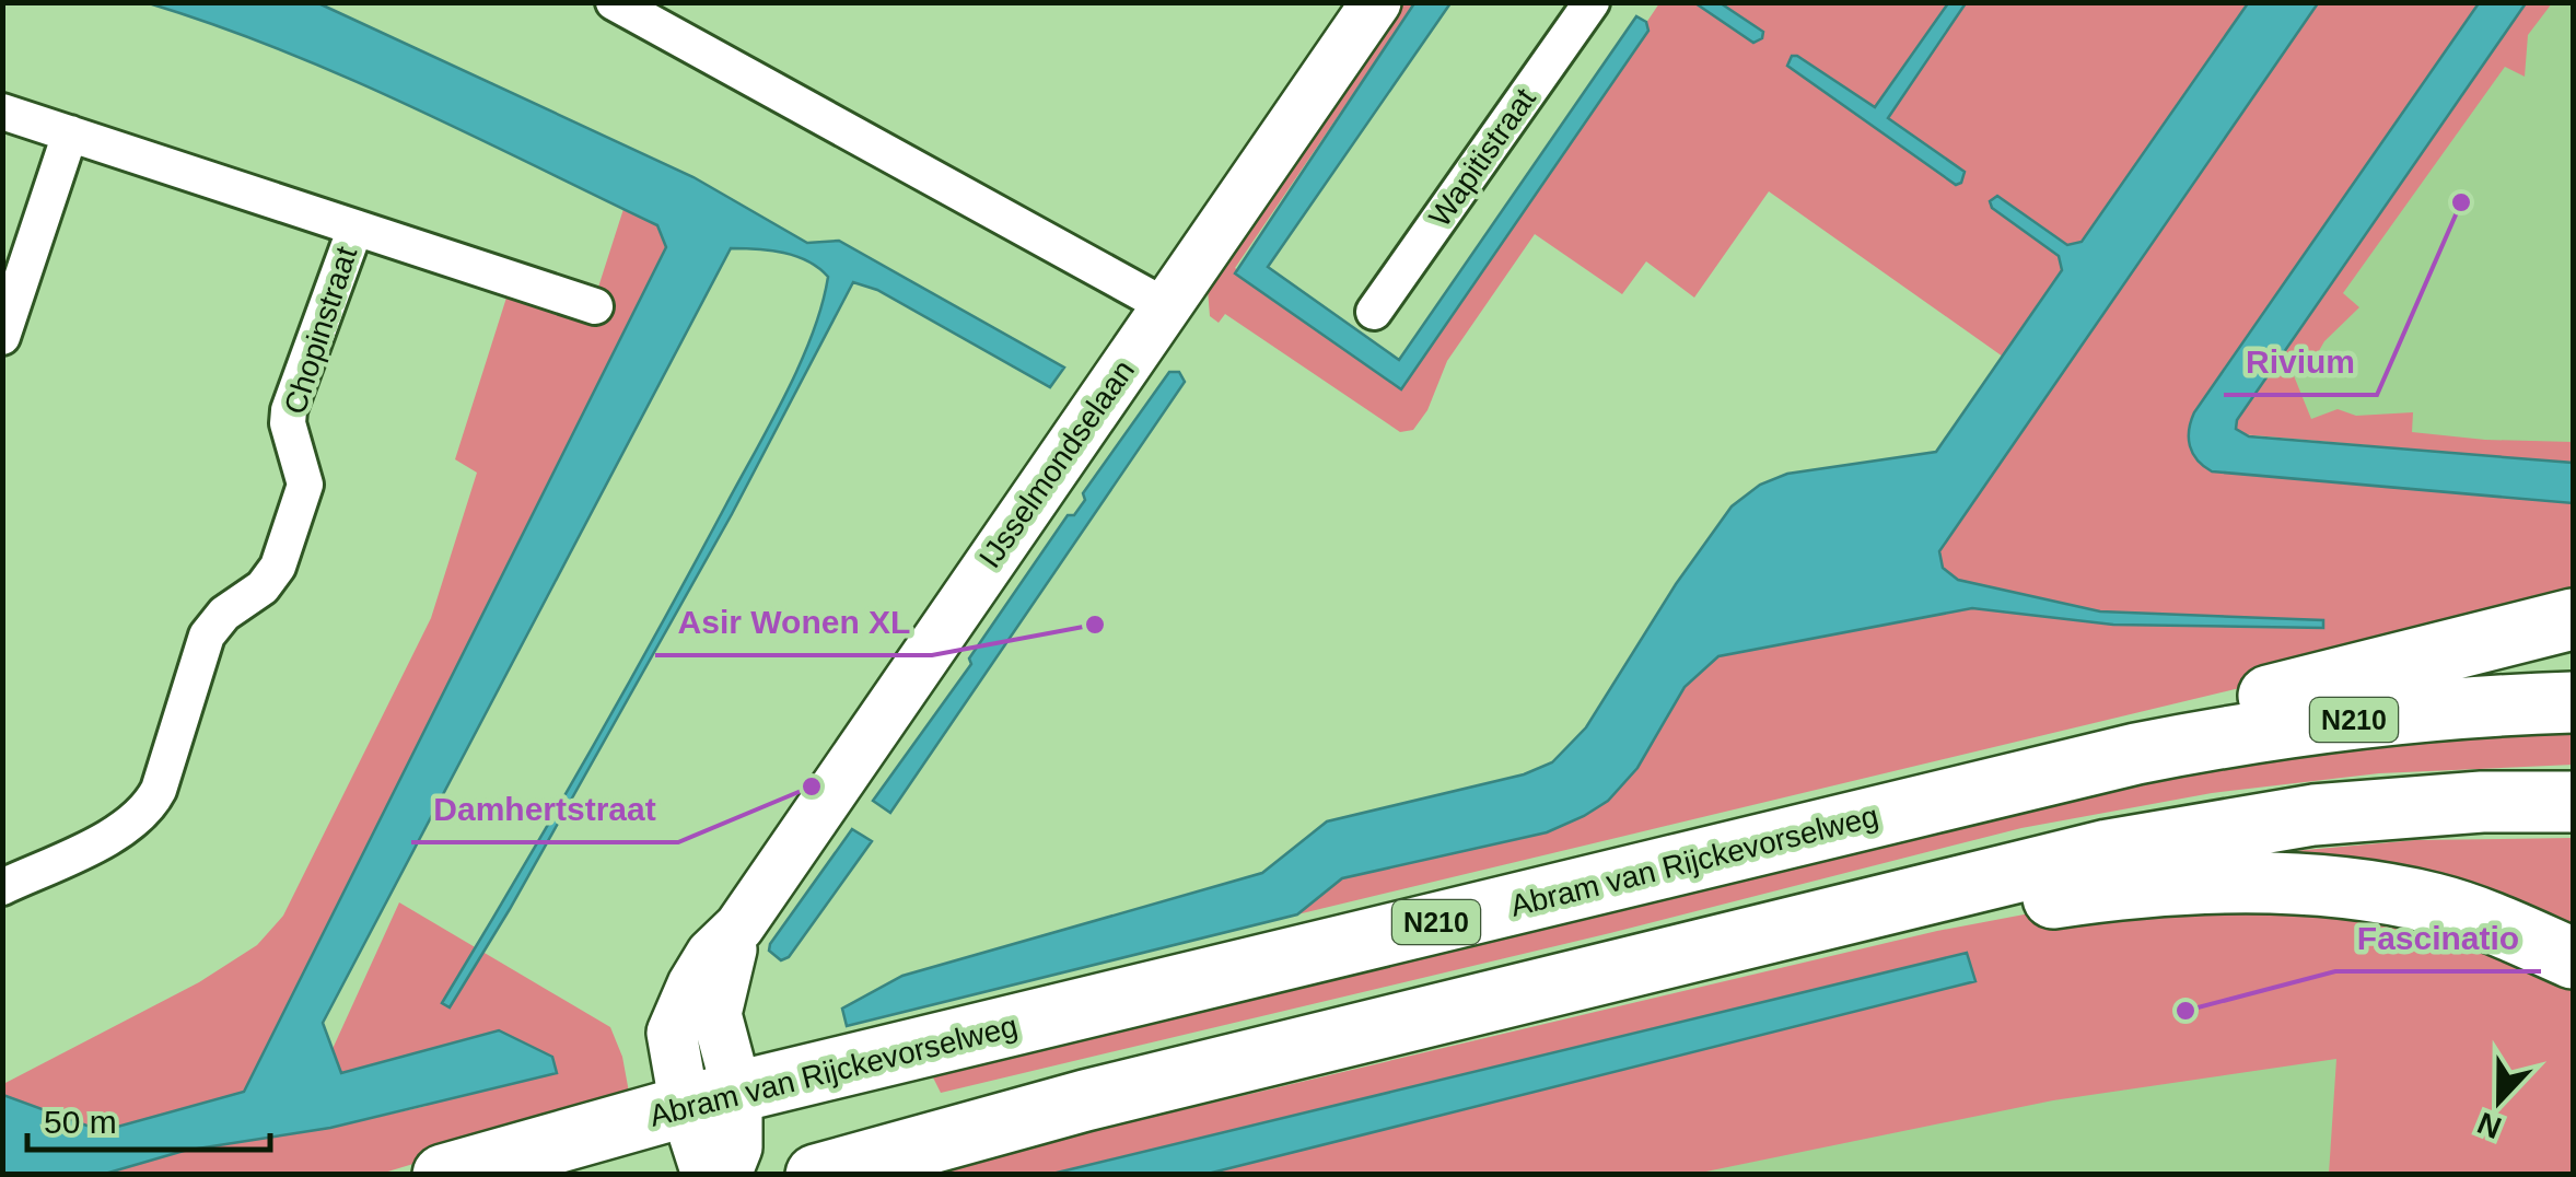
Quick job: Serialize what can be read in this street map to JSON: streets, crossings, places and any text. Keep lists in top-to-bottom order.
{
  "streets": {
    "highway": ["N210", "Abram van Rijckevorselweg"],
    "street": ["Wapitistraat", "Chopinstraat", "IJsselmondselaan"]
  },
  "crossings": [
    ["IJsselmondselaan", "Abram van Rijckevorselweg"]
  ],
  "places": [
    "Rivium",
    "Asir Wonen XL",
    "Damhertstraat",
    "Fascinatio"
  ],
  "scale_bar": "50 m",
  "north": "bottom"
}
